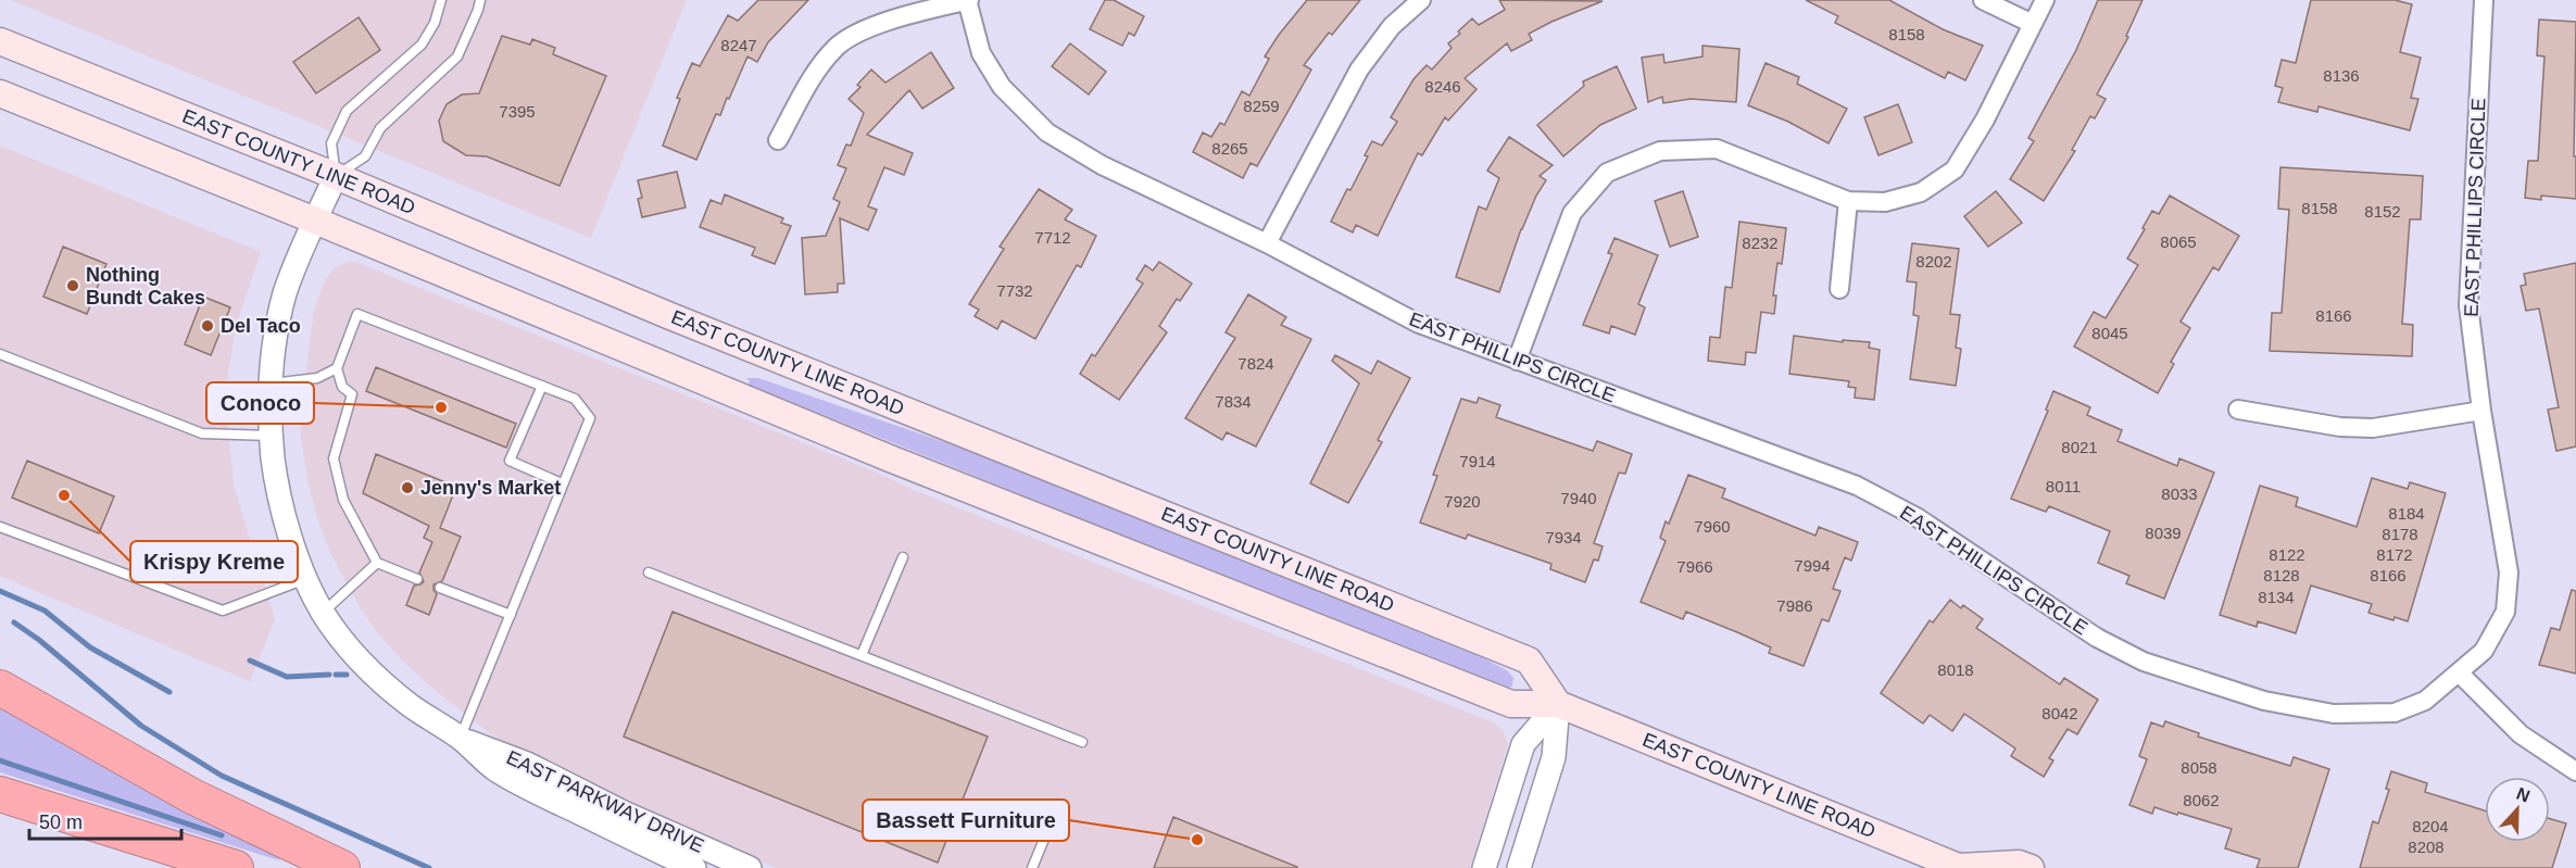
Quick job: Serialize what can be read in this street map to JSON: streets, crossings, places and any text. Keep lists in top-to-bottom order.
{
  "streets": {
    "main road": ["EAST COUNTY LINE ROAD"],
    "street": ["EAST PHILLIPS CIRCLE", "EAST PARKWAY DRIVE"]
  },
  "crossings": [
    ["EAST COUNTY LINE ROAD", "EAST PARKWAY DRIVE"]
  ],
  "places": [
    "Nothing Bundt Cakes",
    "Del Taco",
    "Conoco",
    "Jenny's Market",
    "Krispy Kreme",
    "Bassett Furniture"
  ],
  "house_numbers": [
    "8158",
    "8247",
    "8136",
    "8246",
    "8259",
    "7395",
    "8265",
    "8158",
    "8152",
    "7712",
    "8065",
    "8232",
    "8202",
    "7732",
    "8166",
    "8045",
    "7824",
    "7834",
    "8021",
    "7914",
    "8011",
    "8033",
    "7940",
    "7920",
    "8184",
    "7960",
    "8039",
    "8178",
    "7934",
    "8122",
    "8172",
    "7994",
    "7966",
    "8128",
    "8166",
    "8134",
    "7986",
    "8018",
    "8042",
    "8058",
    "8062",
    "8204",
    "8208"
  ],
  "scale_bar": "50 m",
  "north": "top"
}
